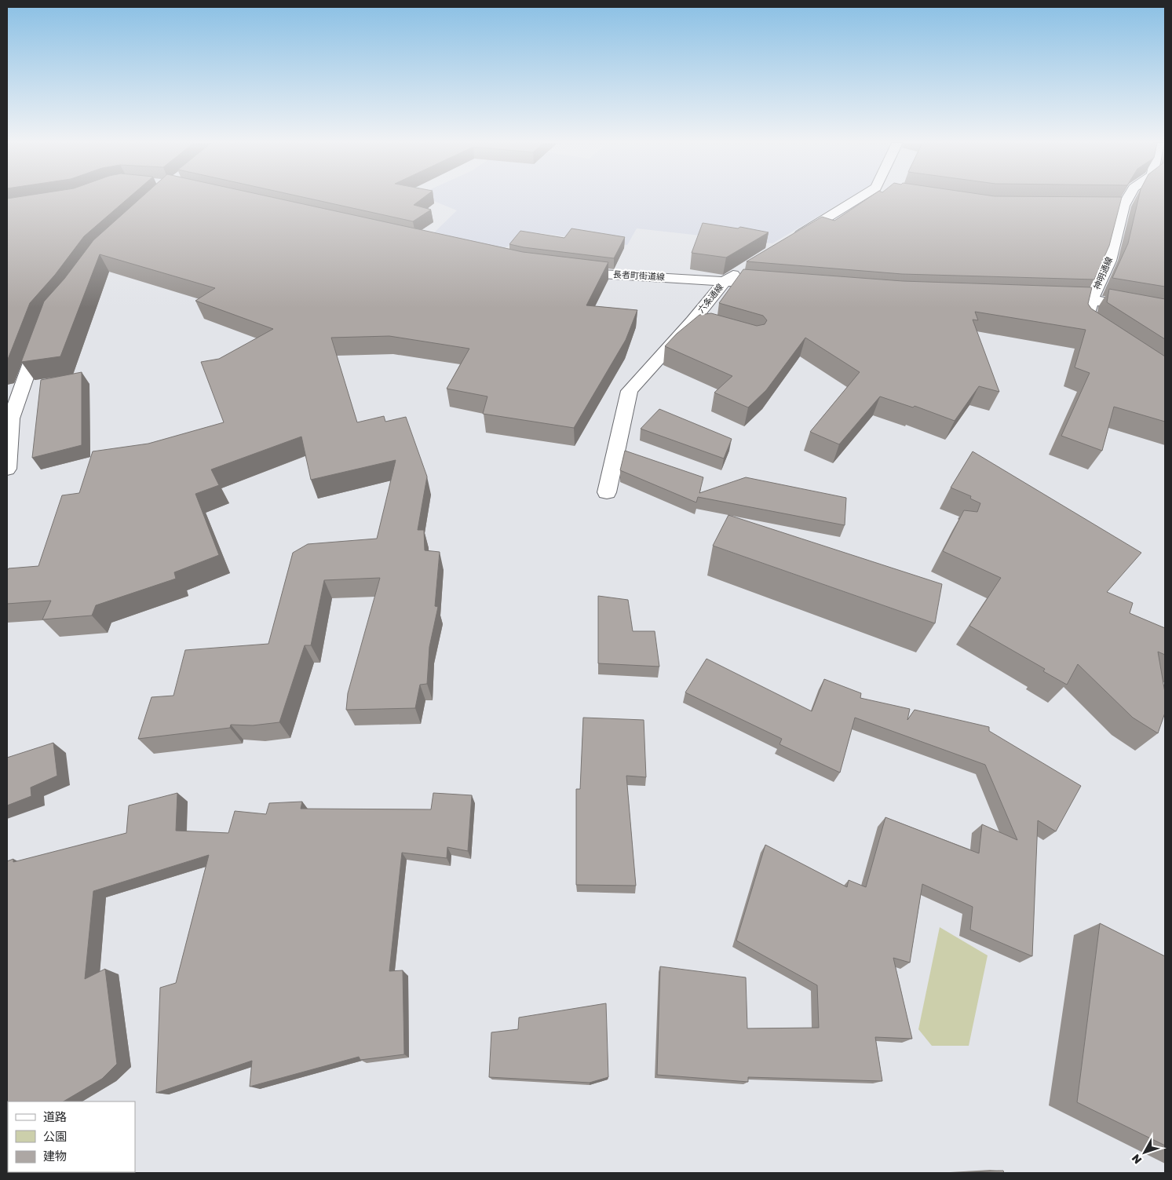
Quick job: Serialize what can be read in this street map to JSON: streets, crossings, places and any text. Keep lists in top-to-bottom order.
{
  "streets": {
    "street": ["神明通線", "長者町街道線", "六条通線"]
  },
  "crossings": [
    ["長者町街道線", "六条通線"]
  ],
  "legend": ["道路", "公園", "建物"],
  "north": "bottom left"
}
